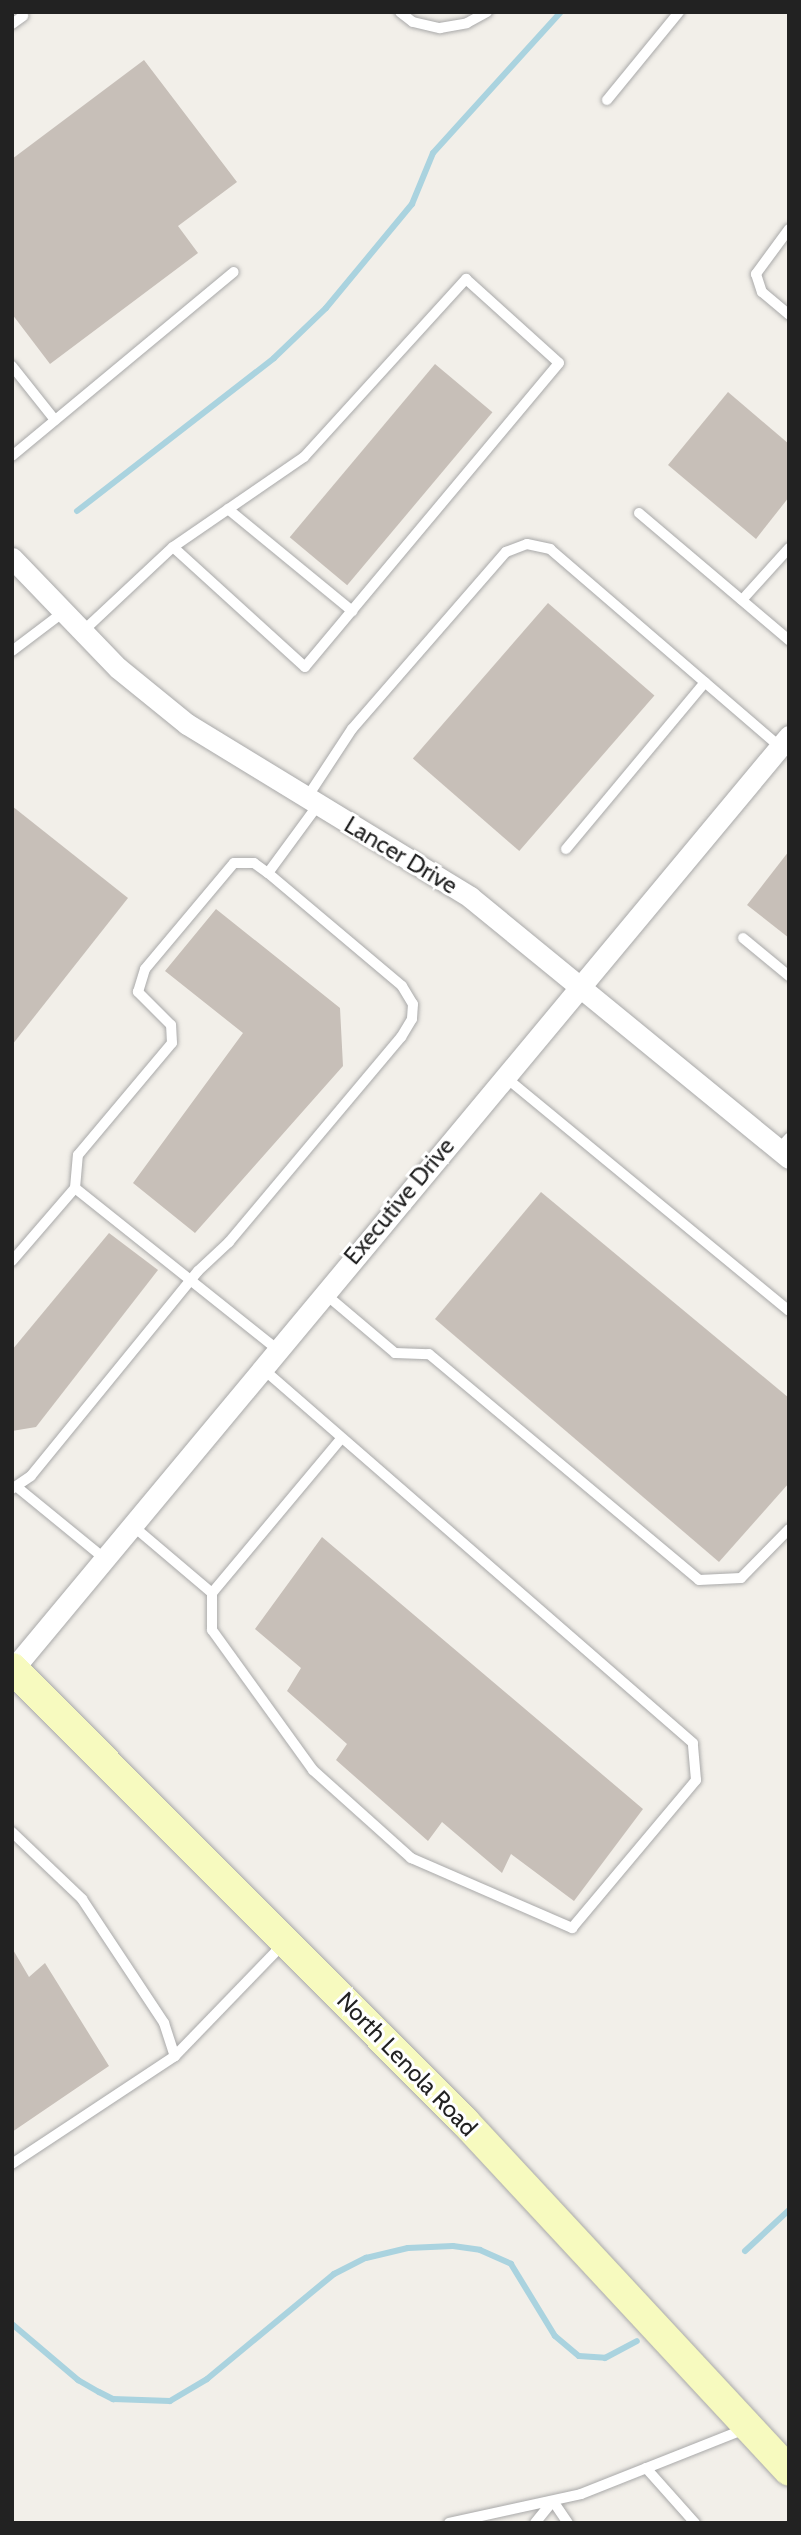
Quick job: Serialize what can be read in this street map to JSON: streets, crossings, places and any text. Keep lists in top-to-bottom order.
{
  "streets": {
    "main road": ["North Lenola Road"],
    "street": ["Lancer Drive", "Executive Drive"]
  },
  "crossings": [
    ["Lancer Drive", "Executive Drive"],
    ["Executive Drive", "North Lenola Road"]
  ]
}
